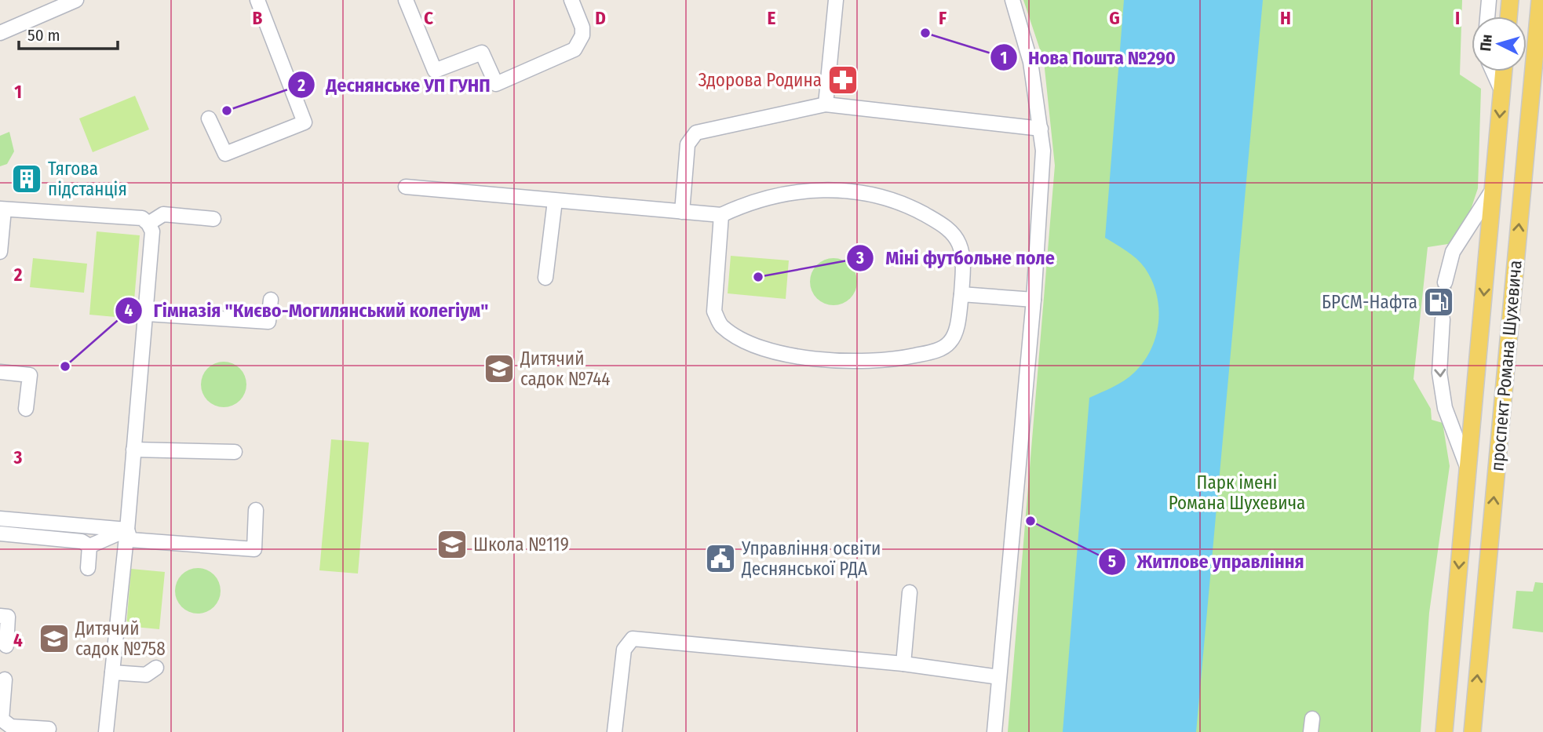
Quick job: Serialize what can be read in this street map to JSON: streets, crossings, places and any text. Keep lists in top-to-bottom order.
{
  "streets": {
    "main road": ["проспект Романа Шухевича"]
  },
  "parks": ["Парк імені Романа Шухевича"],
  "places": {
    "other": [
      "Нова Пошта №290",
      "Деснянське УП ГУНП",
      "Міні футбольне поле",
      "Гімназія \"Києво-Могилянський колегіум\"",
      "Житлове управління"
    ],
    "pharmacy": ["Здорова Родина"],
    "building": ["Тягова пiдстанцiя"],
    "fuel station": ["БРСМ-Нафта"],
    "school or university": ["Дитячий садок №744", "Школа №119", "Дитячий садок №758"],
    "public building": ["Управління освіти Деснянської РДА"]
  },
  "scale_bar": "50 m",
  "north": "left",
  "grid": {
    "columns": [
      "B",
      "C",
      "D",
      "E",
      "F",
      "G",
      "H",
      "I"
    ],
    "rows": [
      "1",
      "2",
      "3",
      "4"
    ]
  }
}
